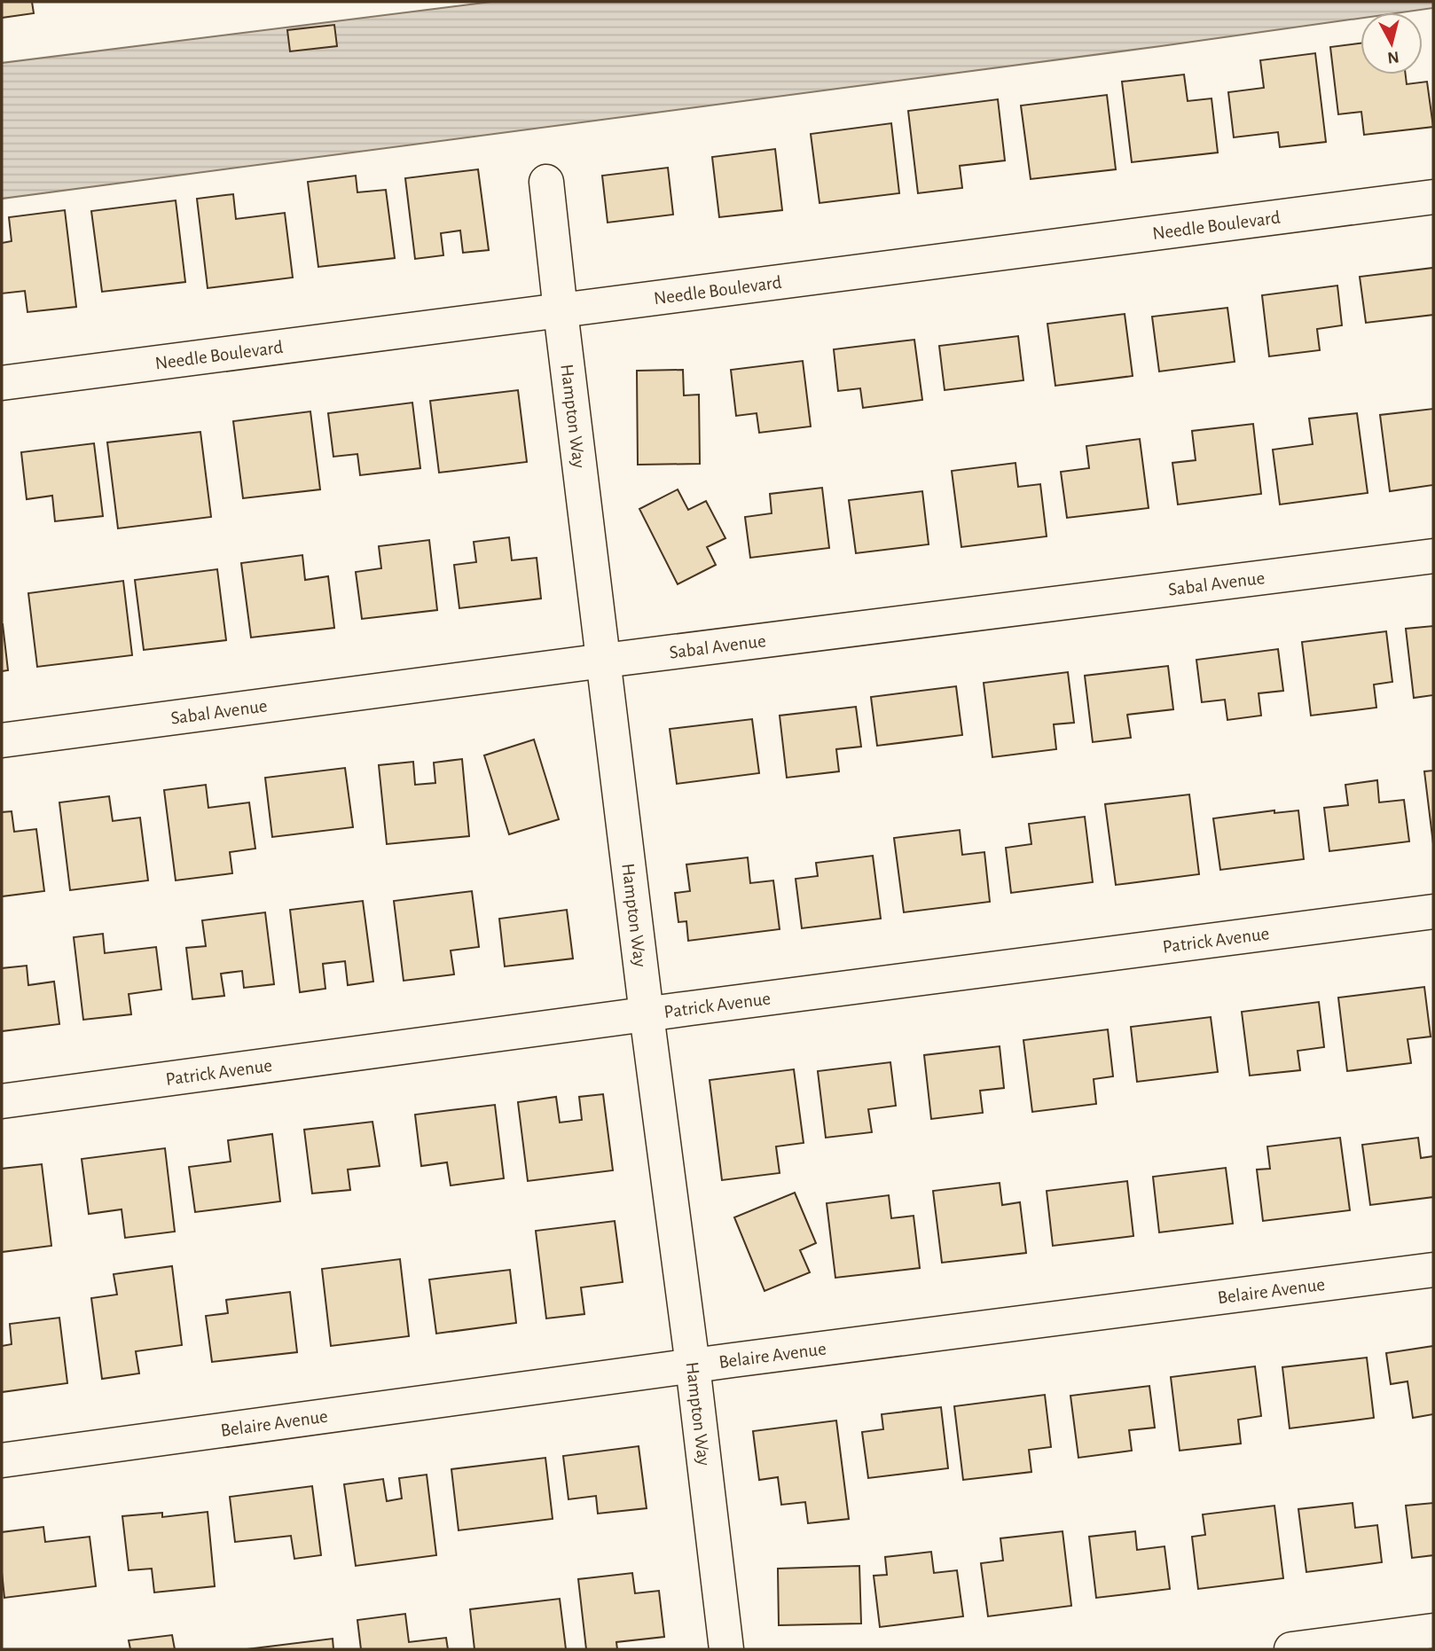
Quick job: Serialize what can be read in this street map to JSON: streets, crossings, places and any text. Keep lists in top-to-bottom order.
{
  "streets": {
    "street": [
      "Needle Boulevard",
      "Hampton Way",
      "Sabal Avenue",
      "Patrick Avenue",
      "Belaire Avenue"
    ]
  },
  "crossings": [
    ["Needle Boulevard", "Hampton Way"],
    ["Hampton Way", "Sabal Avenue"],
    ["Hampton Way", "Patrick Avenue"],
    ["Hampton Way", "Belaire Avenue"]
  ],
  "north": "bottom"
}
